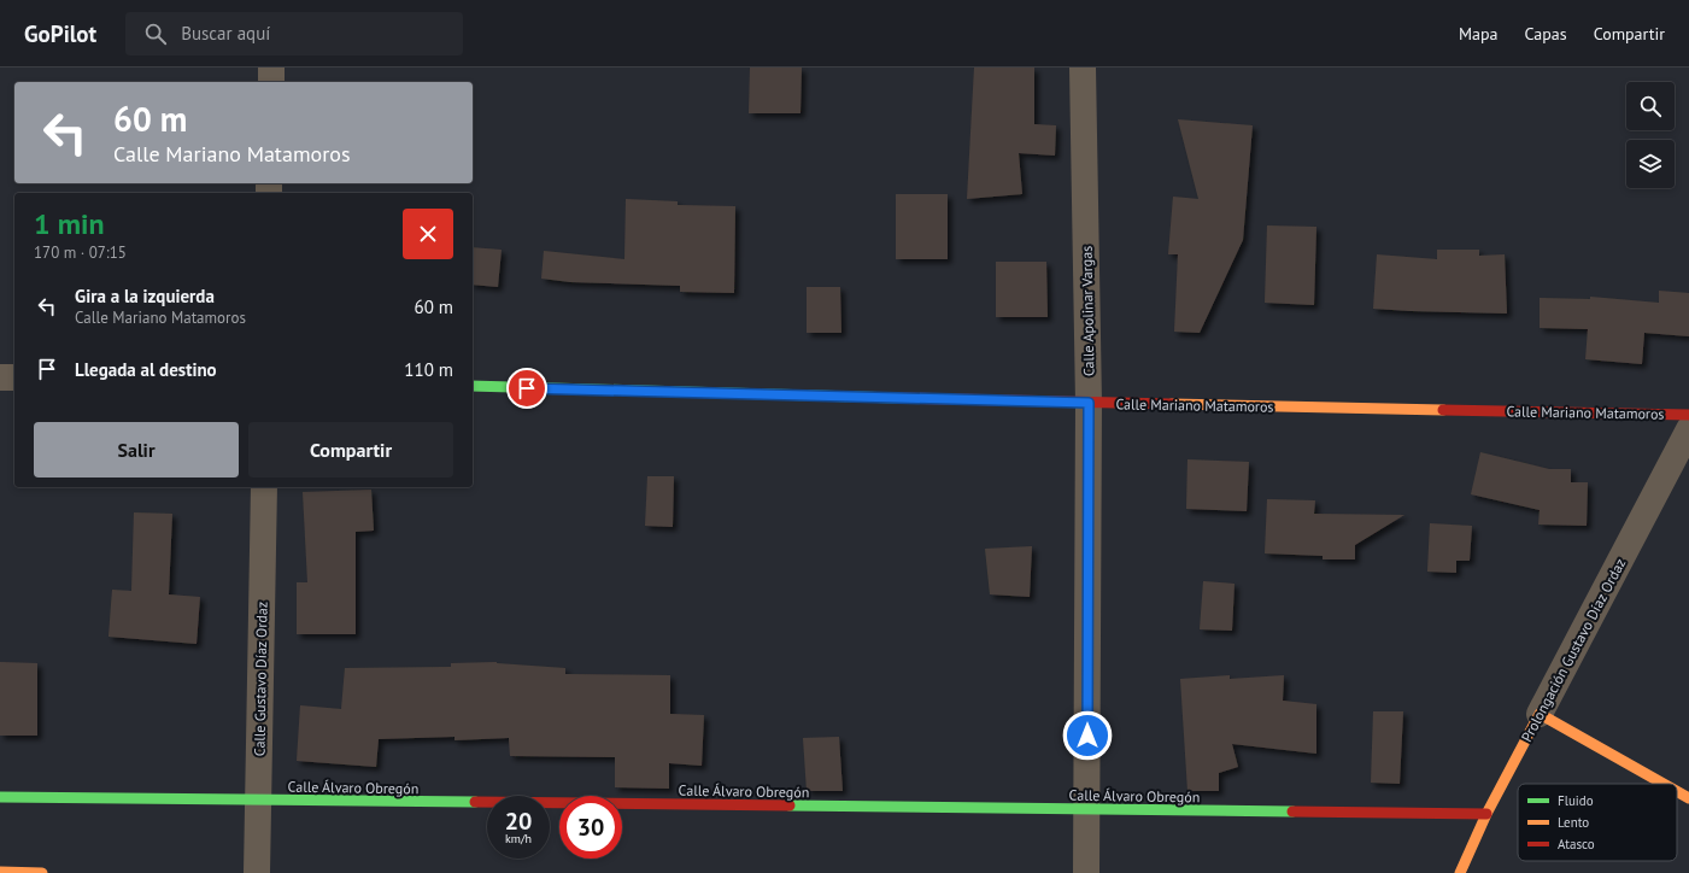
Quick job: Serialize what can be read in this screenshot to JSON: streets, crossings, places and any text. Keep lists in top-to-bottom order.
{
  "streets": {
    "street": [
      "Calle Apolinar Vargas",
      "Calle Mariano Matamoros",
      "Prolongación Gustavo Díaz Ordaz",
      "Calle Gustavo Díaz Ordaz",
      "Calle Álvaro Obregón"
    ]
  },
  "crossings": [
    ["Calle Apolinar Vargas", "Calle Mariano Matamoros"],
    ["Calle Apolinar Vargas", "Calle Álvaro Obregón"],
    ["Prolongación Gustavo Díaz Ordaz", "Calle Álvaro Obregón"],
    ["Calle Gustavo Díaz Ordaz", "Calle Álvaro Obregón"]
  ],
  "legend": ["Fluido", "Lento", "Atasco"],
  "page": {
    "header": "GoPilot",
    "search": "Buscar aquí",
    "nav": ["Mapa", "Capas", "Compartir"],
    "turn": ["60 m", "Calle Mariano Matamoros"],
    "heading": ["1 min", "170 m · 07:15"],
    "list": [
      {
        "name": "Gira a la izquierda",
        "note": "Calle Mariano Matamoros",
        "value": "60 m"
      },
      {
        "name": "Llegada al destino",
        "value": "110 m"
      }
    ],
    "buttons": ["Salir", "Compartir"],
    "speed": "20 km/h",
    "limit": "30"
  }
}
